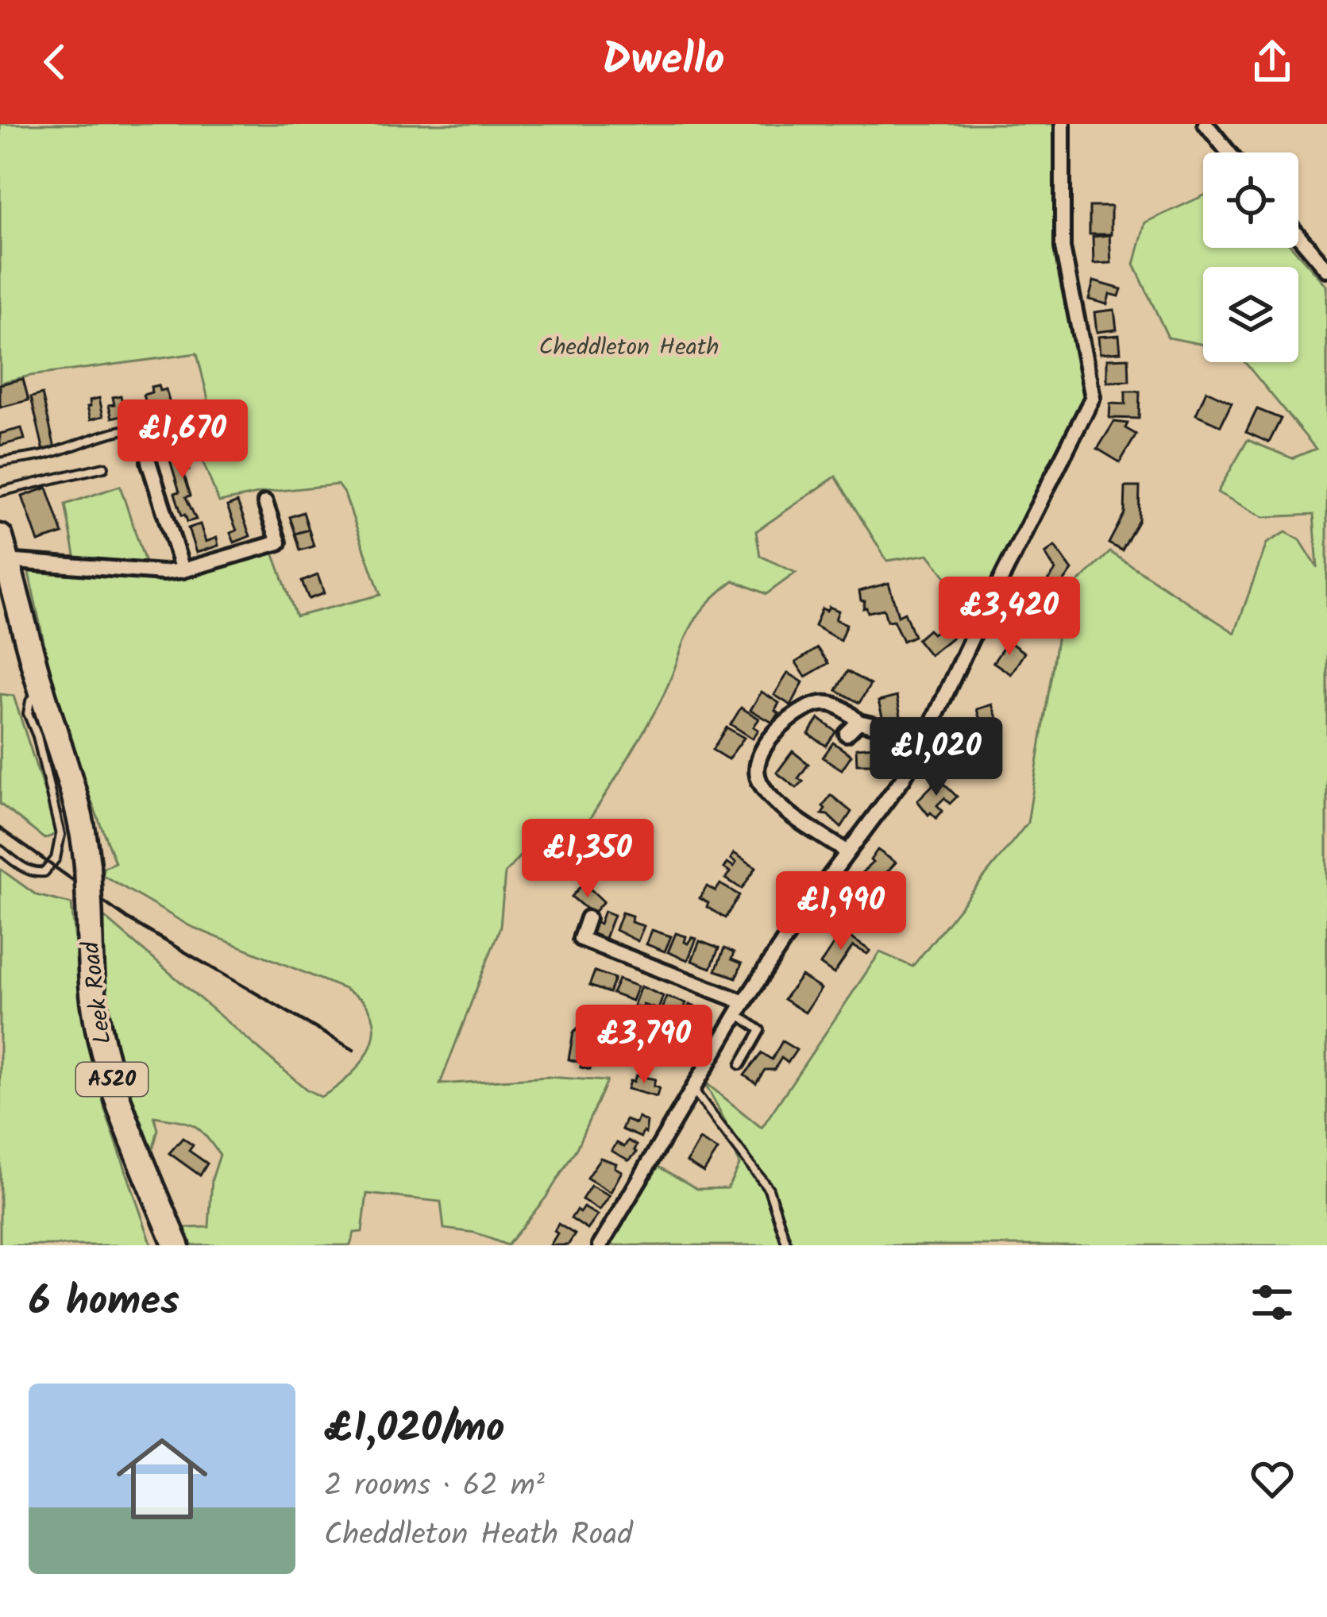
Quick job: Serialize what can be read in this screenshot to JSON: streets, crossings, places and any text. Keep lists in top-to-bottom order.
{
  "streets": {
    "highway": ["Leek Road", "A520"]
  },
  "crossings": [
    ["Leek Road", "A520"]
  ],
  "parks": ["Cheddleton Heath"],
  "page": {
    "header": "Dwello",
    "price": [
      "£1,670",
      "£3,420",
      "£1,020",
      "£1,350",
      "£1,990",
      "£3,790"
    ],
    "heading": "6 homes",
    "list": [
      {
        "name": "£1,020/mo",
        "note": "2 rooms · 62 m² · Cheddleton Heath Road"
      }
    ]
  }
}
